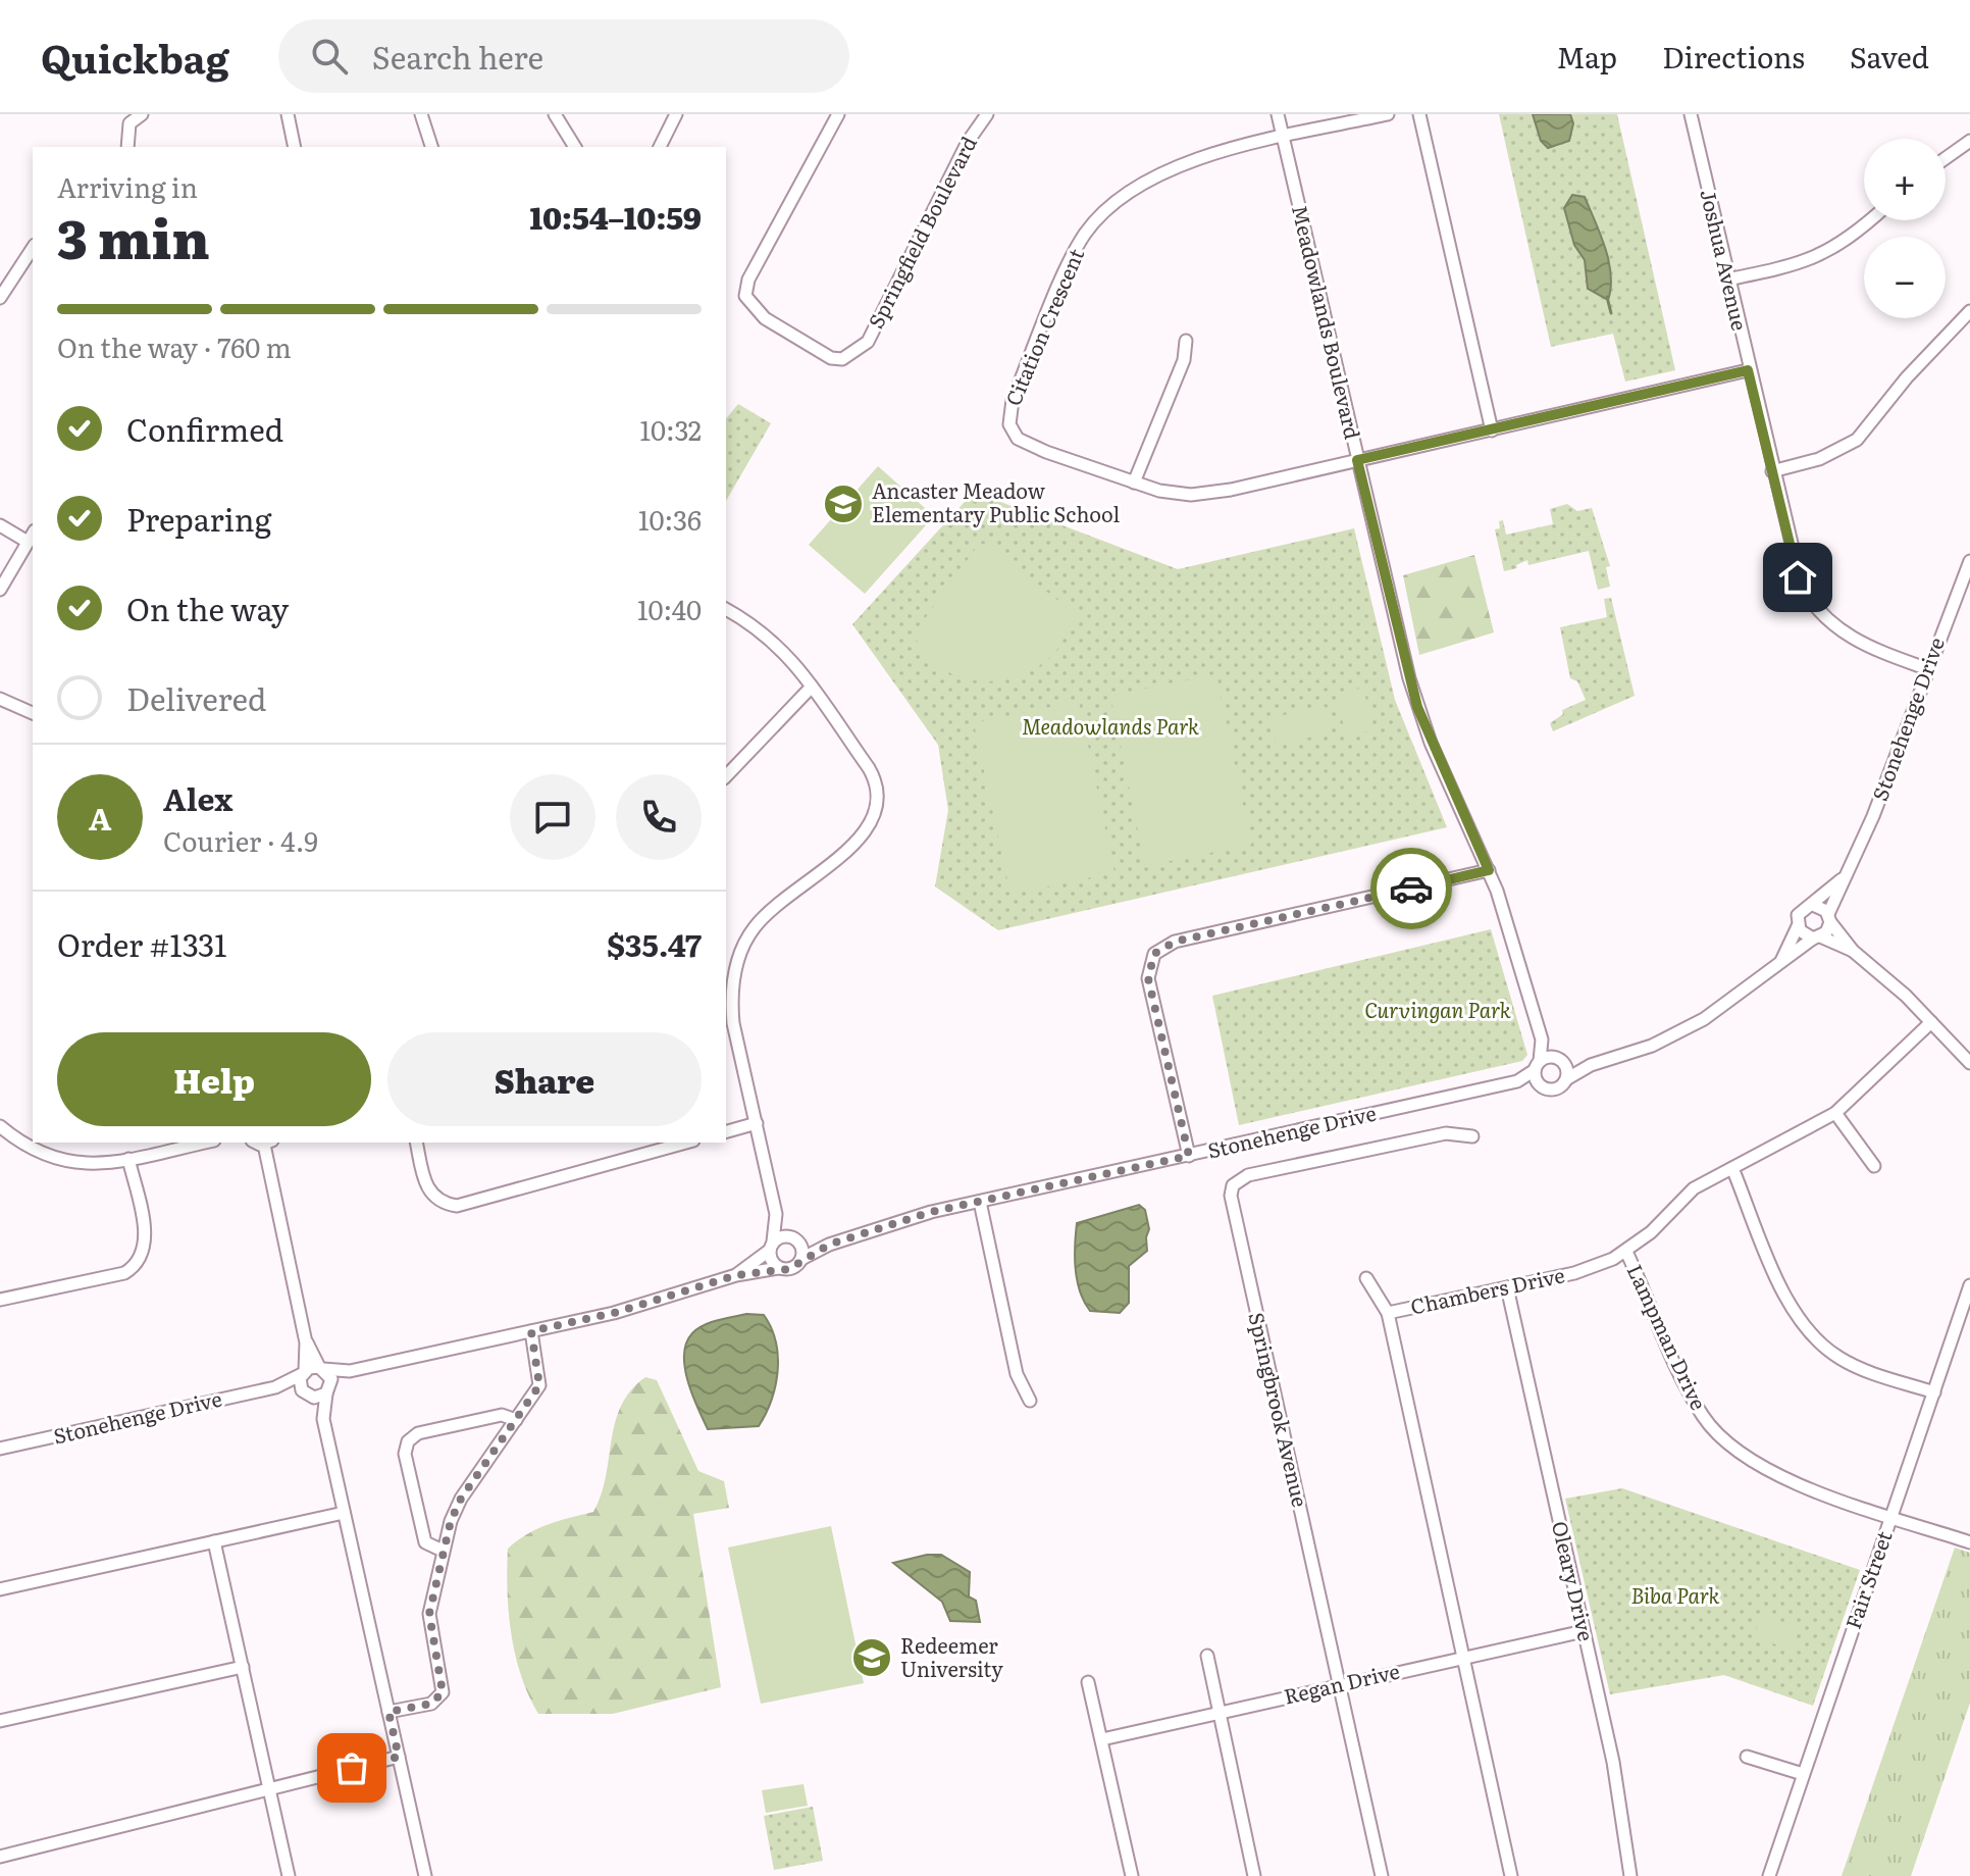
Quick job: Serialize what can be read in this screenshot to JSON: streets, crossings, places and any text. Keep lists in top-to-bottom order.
{
  "streets": {
    "street": [
      "Springfield Boulevard",
      "Joshua Avenue",
      "Meadowlands Boulevard",
      "Citation Crescent",
      "Stonehenge Drive",
      "Chambers Drive",
      "Lampman Drive",
      "Springbrook Avenue",
      "Fair Street",
      "Oleary Drive",
      "Regan Drive"
    ]
  },
  "crossings": [
    ["Joshua Avenue", "Citation Crescent"],
    ["Joshua Avenue", "Stonehenge Drive"],
    ["Meadowlands Boulevard", "Citation Crescent"],
    ["Meadowlands Boulevard", "Stonehenge Drive"],
    ["Chambers Drive", "Lampman Drive"],
    ["Chambers Drive", "Oleary Drive"],
    ["Chambers Drive", "Regan Drive"],
    ["Lampman Drive", "Fair Street"],
    ["Springbrook Avenue", "Regan Drive"],
    ["Oleary Drive", "Regan Drive"]
  ],
  "parks": ["Meadowlands Park", "Curvingan Park", "Biba Park"],
  "places": {
    "school or university": ["Ancaster Meadow Elementary Public School", "Redeemer University"]
  },
  "page": {
    "header": "Quickbag",
    "search": "Search here",
    "nav": ["Map", "Directions", "Saved"],
    "map_buttons": ["+", "−"],
    "heading": ["3 min", "Arriving in", "10:54–10:59"],
    "panel": [
      "Alex",
      "Courier · 4.9",
      "Order #1331",
      "$35.47"
    ],
    "bar": "On the way · 760 m",
    "list": [
      ["Confirmed", "10:32"],
      ["Preparing", "10:36"],
      ["On the way", "10:40"],
      "Delivered"
    ],
    "round": "A",
    "buttons": ["Help", "Share"]
  }
}
